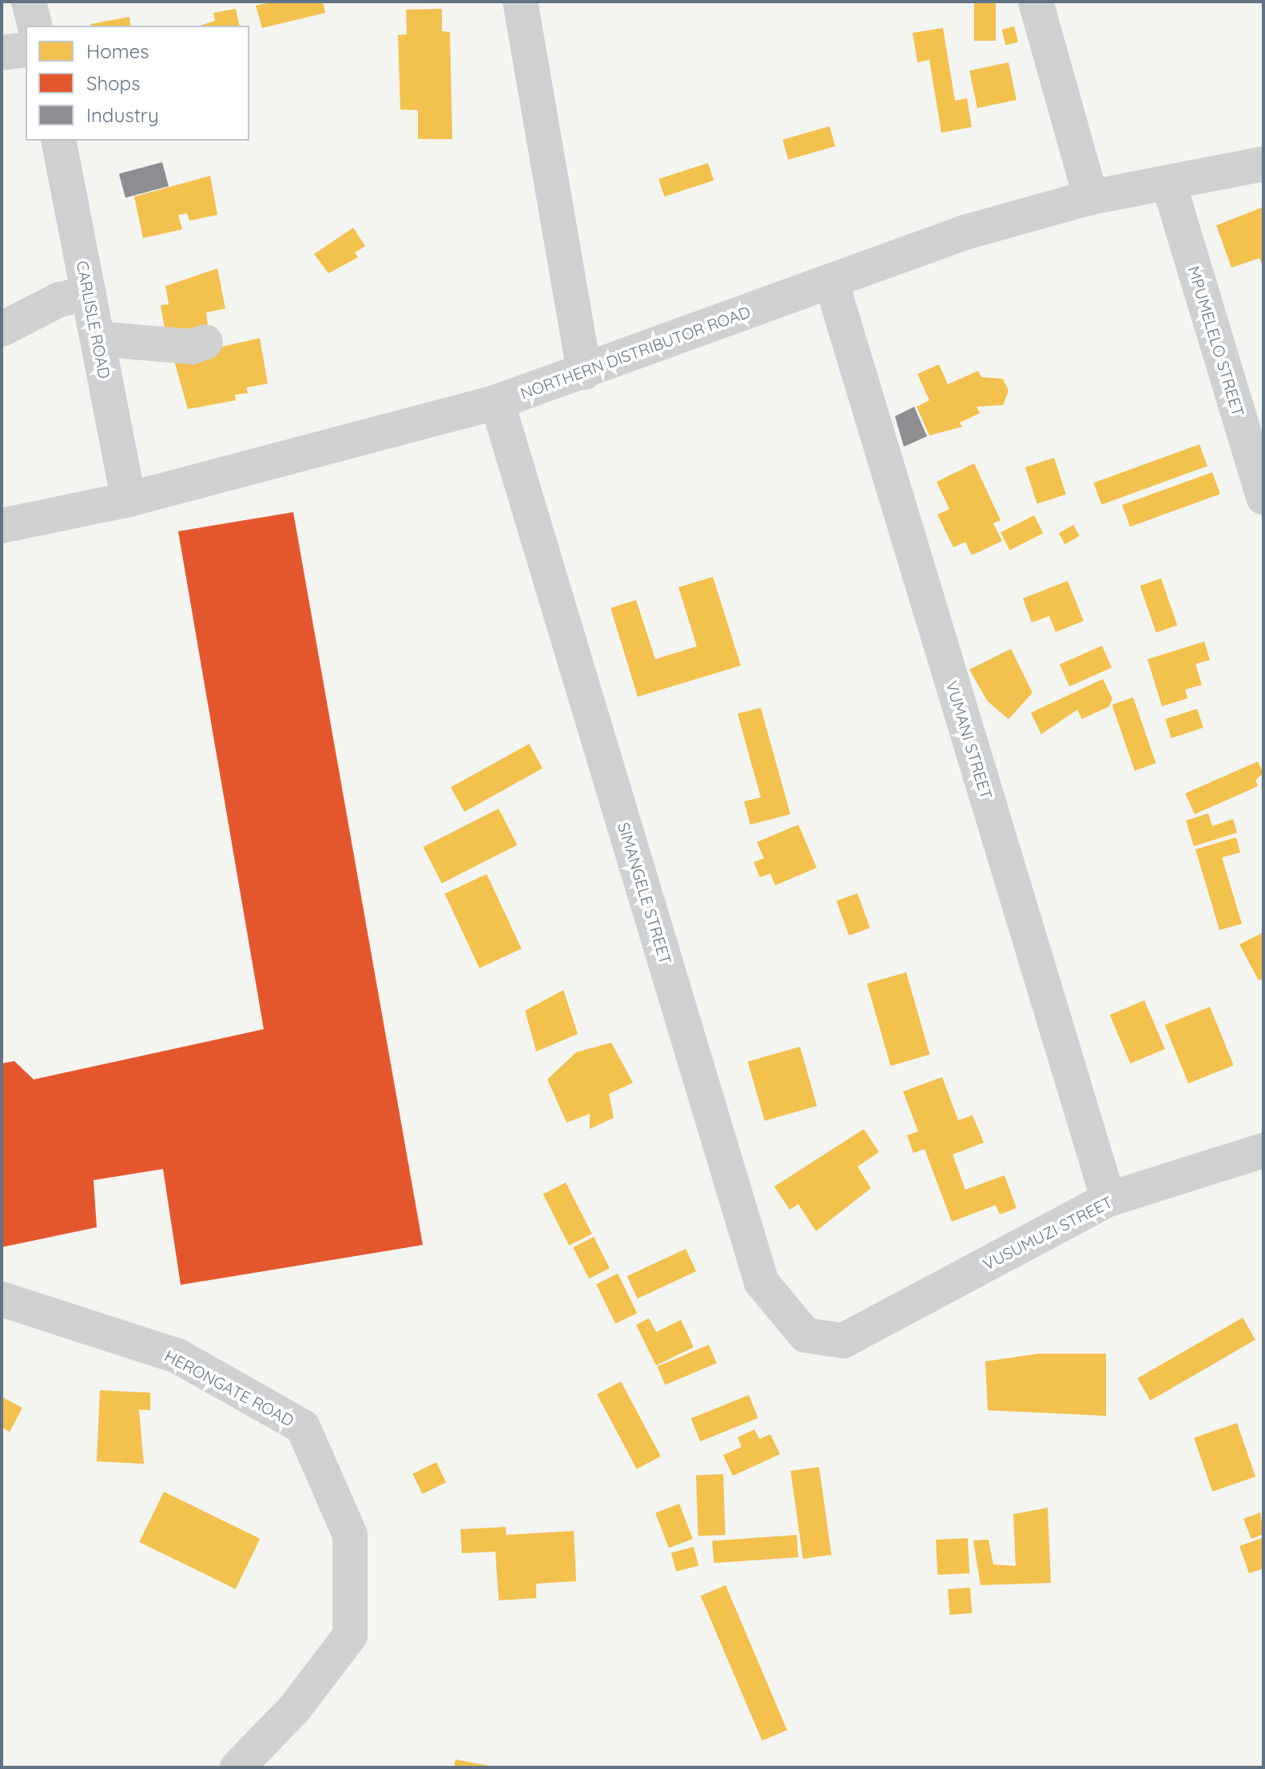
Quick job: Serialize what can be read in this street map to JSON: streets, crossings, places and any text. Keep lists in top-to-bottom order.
{
  "streets": {
    "street": [
      "CARLISLE ROAD",
      "MPUMELELO STREET",
      "NORTHERN DISTRIBUTOR ROAD",
      "VUMANI STREET",
      "SIMANGELE STREET",
      "VUSUMUZI STREET",
      "HERONGATE ROAD"
    ]
  },
  "crossings": [
    ["CARLISLE ROAD", "NORTHERN DISTRIBUTOR ROAD"],
    ["MPUMELELO STREET", "NORTHERN DISTRIBUTOR ROAD"],
    ["NORTHERN DISTRIBUTOR ROAD", "VUMANI STREET"],
    ["NORTHERN DISTRIBUTOR ROAD", "SIMANGELE STREET"],
    ["VUMANI STREET", "VUSUMUZI STREET"],
    ["SIMANGELE STREET", "VUSUMUZI STREET"]
  ],
  "legend": ["Homes", "Shops", "Industry"]
}
